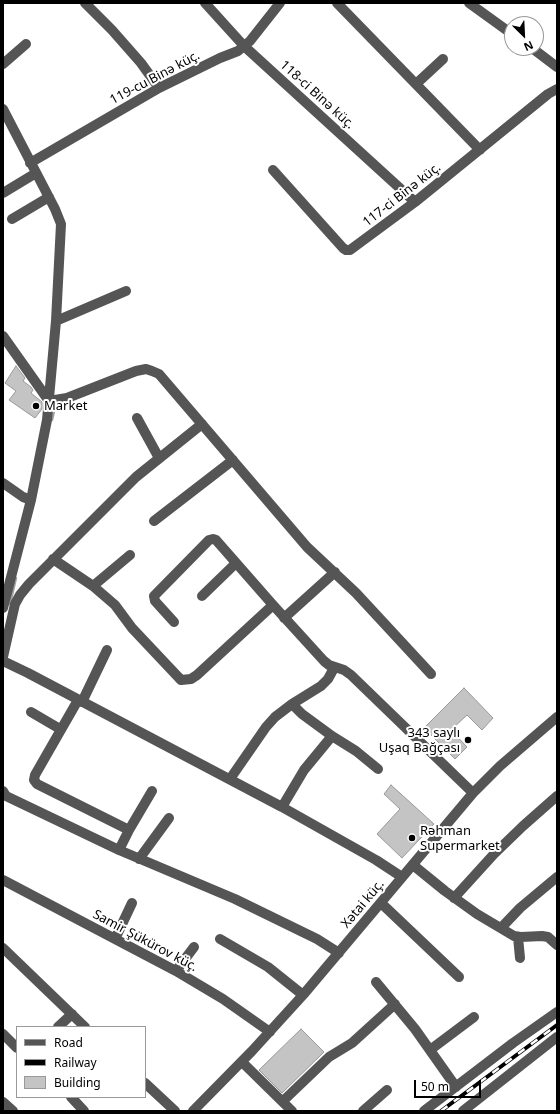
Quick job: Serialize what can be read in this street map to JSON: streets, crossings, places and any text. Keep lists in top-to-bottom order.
{
  "streets": {
    "street": [
      "119-cu Binə küç.",
      "118-ci Binə küç.",
      "117-ci Binə küç.",
      "Xətai küç.",
      "Samir Şükürov küç."
    ]
  },
  "crossings": [
    ["119-cu Binə küç.", "118-ci Binə küç."],
    ["118-ci Binə küç.", "117-ci Binə küç."],
    ["Xətai küç.", "Samir Şükürov küç."]
  ],
  "places": ["Market", "343 saylı Uşaq Bağçası", "Rəhman Supermarket"],
  "legend": ["Road", "Railway", "Building"],
  "scale_bar": "50 m",
  "north": "bottom right"
}
